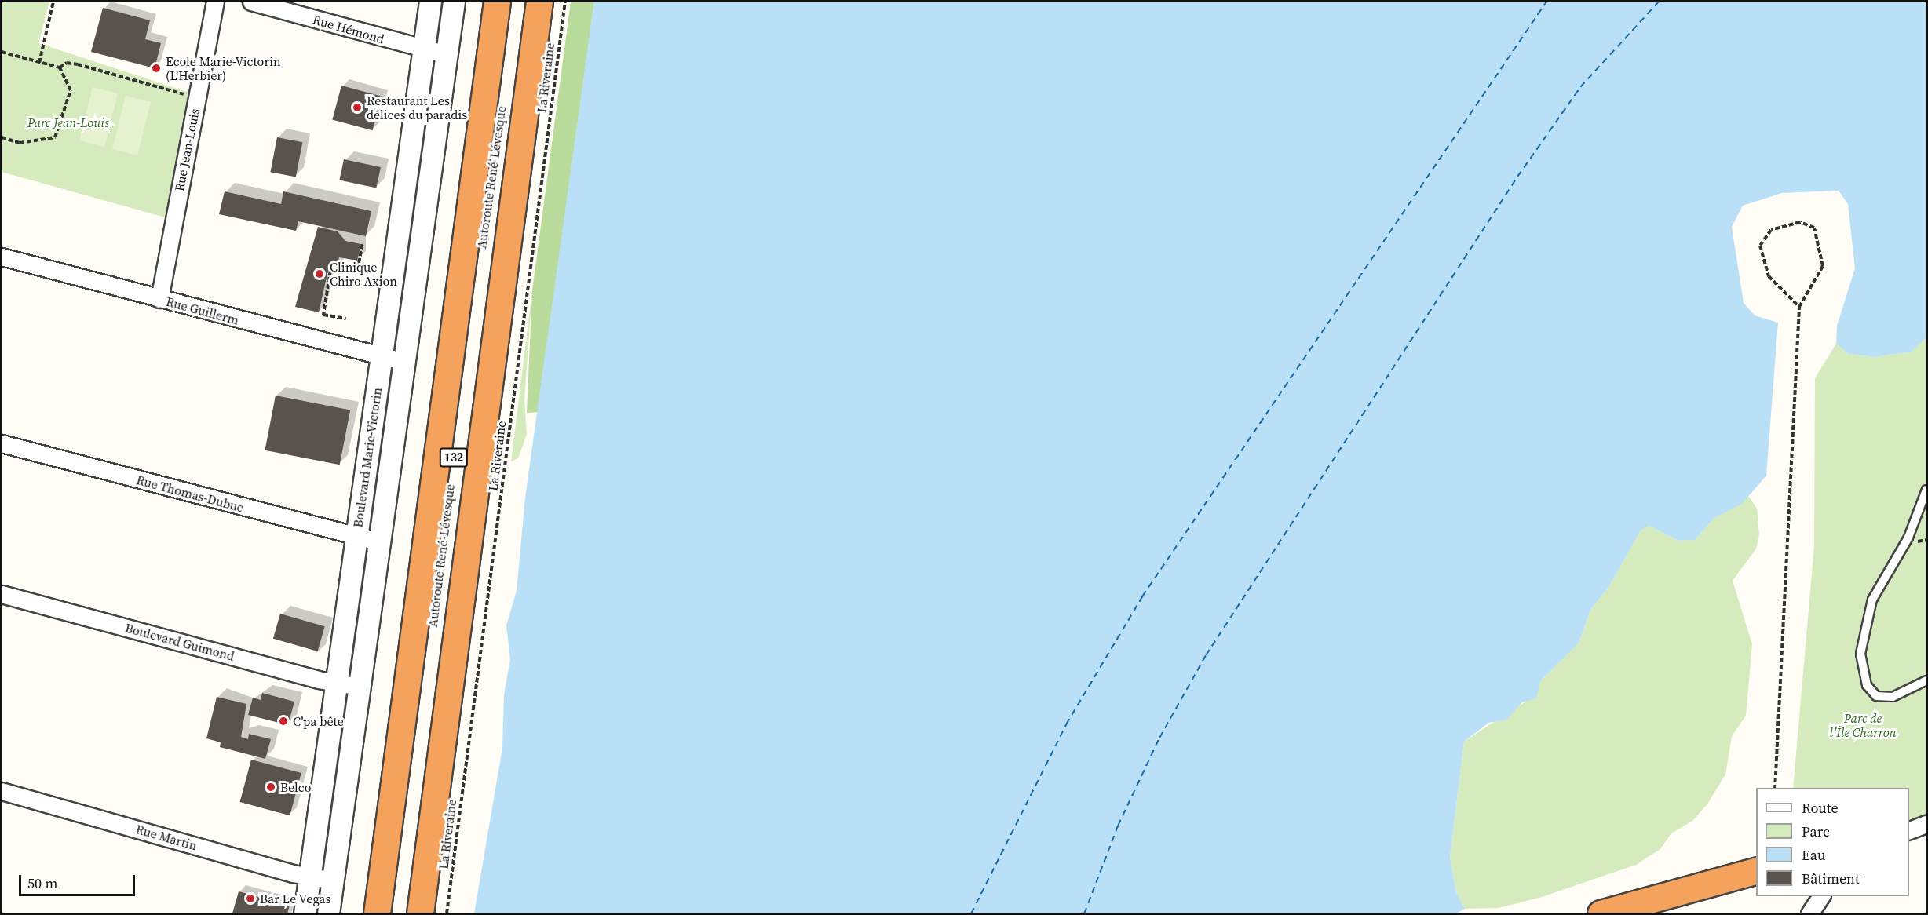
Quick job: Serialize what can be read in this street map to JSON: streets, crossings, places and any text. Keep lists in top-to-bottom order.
{
  "streets": {
    "highway": ["Autoroute René-Lévesque", "132"],
    "street": [
      "Rue Hémond",
      "Rue Jean-Louis",
      "Rue Guillerm",
      "Boulevard Marie-Victorin",
      "Rue Thomas-Dubuc",
      "Boulevard Guimond",
      "Rue Martin"
    ],
    "path": ["La Riveraine"]
  },
  "crossings": [
    ["Rue Hémond", "Boulevard Marie-Victorin"],
    ["Rue Jean-Louis", "Rue Guillerm"],
    ["Rue Guillerm", "Boulevard Marie-Victorin"],
    ["Boulevard Marie-Victorin", "Rue Thomas-Dubuc"],
    ["Boulevard Marie-Victorin", "Boulevard Guimond"],
    ["Boulevard Marie-Victorin", "Rue Martin"]
  ],
  "parks": ["Parc Jean-Louis", "Parc de l’Île Charron"],
  "places": [
    "Ecole Marie-Victorin (L'Herbier)",
    "Restaurant Les délices du paradis",
    "Clinique Chiro Axion",
    "C'pa bête",
    "Belco",
    "Bar Le Vegas"
  ],
  "legend": [
    "Route",
    "Parc",
    "Eau",
    "Bâtiment"
  ],
  "scale_bar": "50 m"
}
